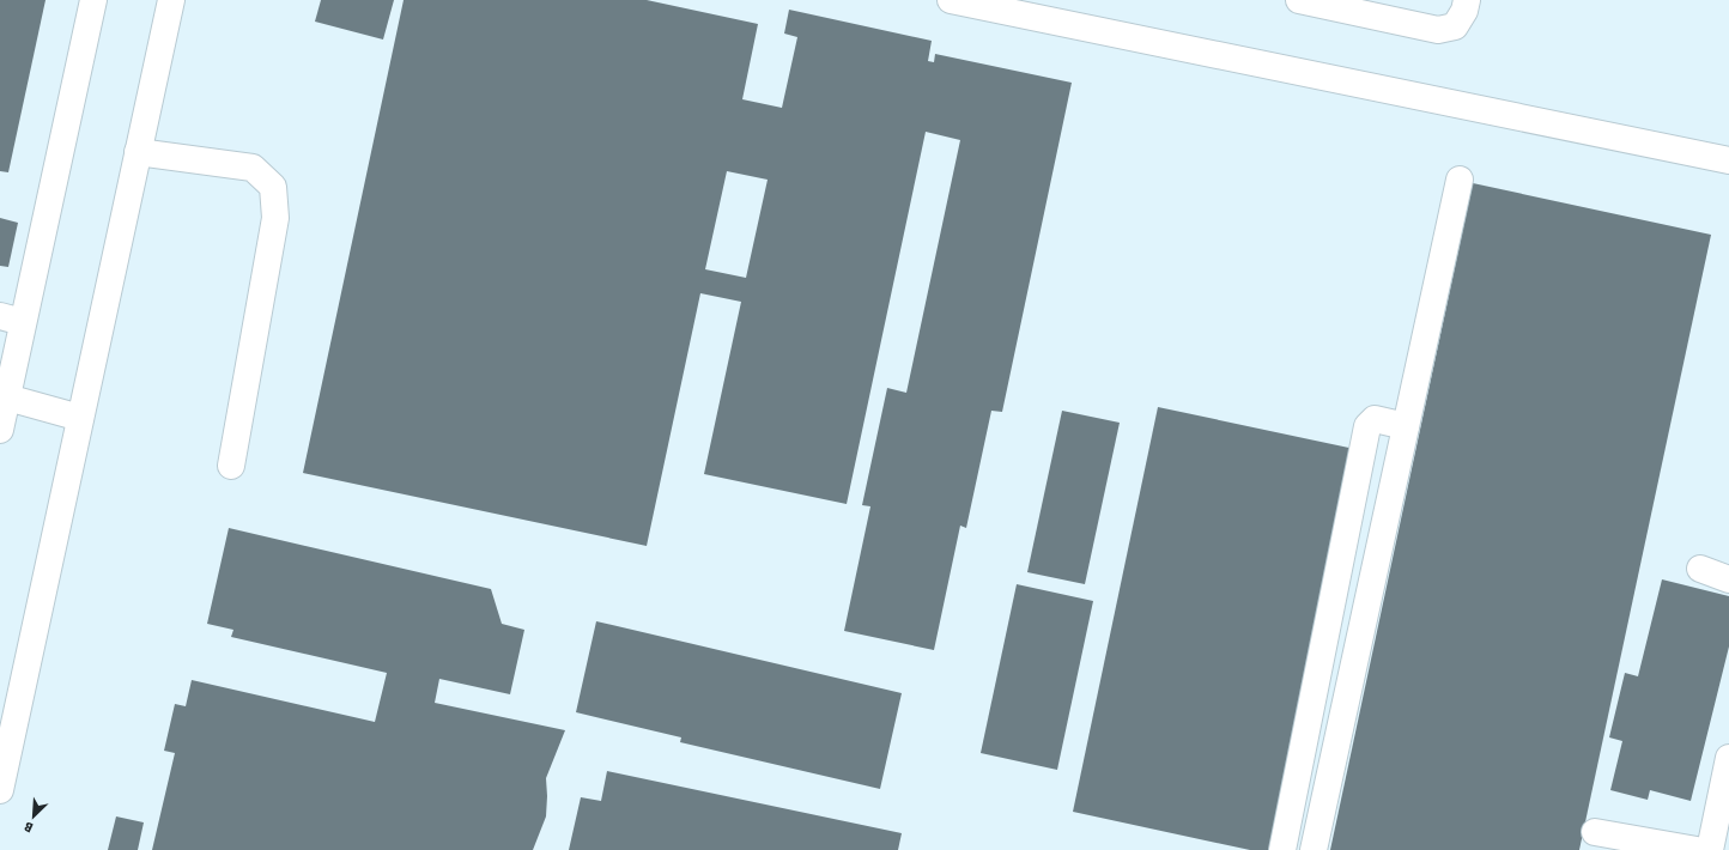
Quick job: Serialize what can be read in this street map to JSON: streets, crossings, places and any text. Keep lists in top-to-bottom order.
{
  "north": "bottom left"
}
